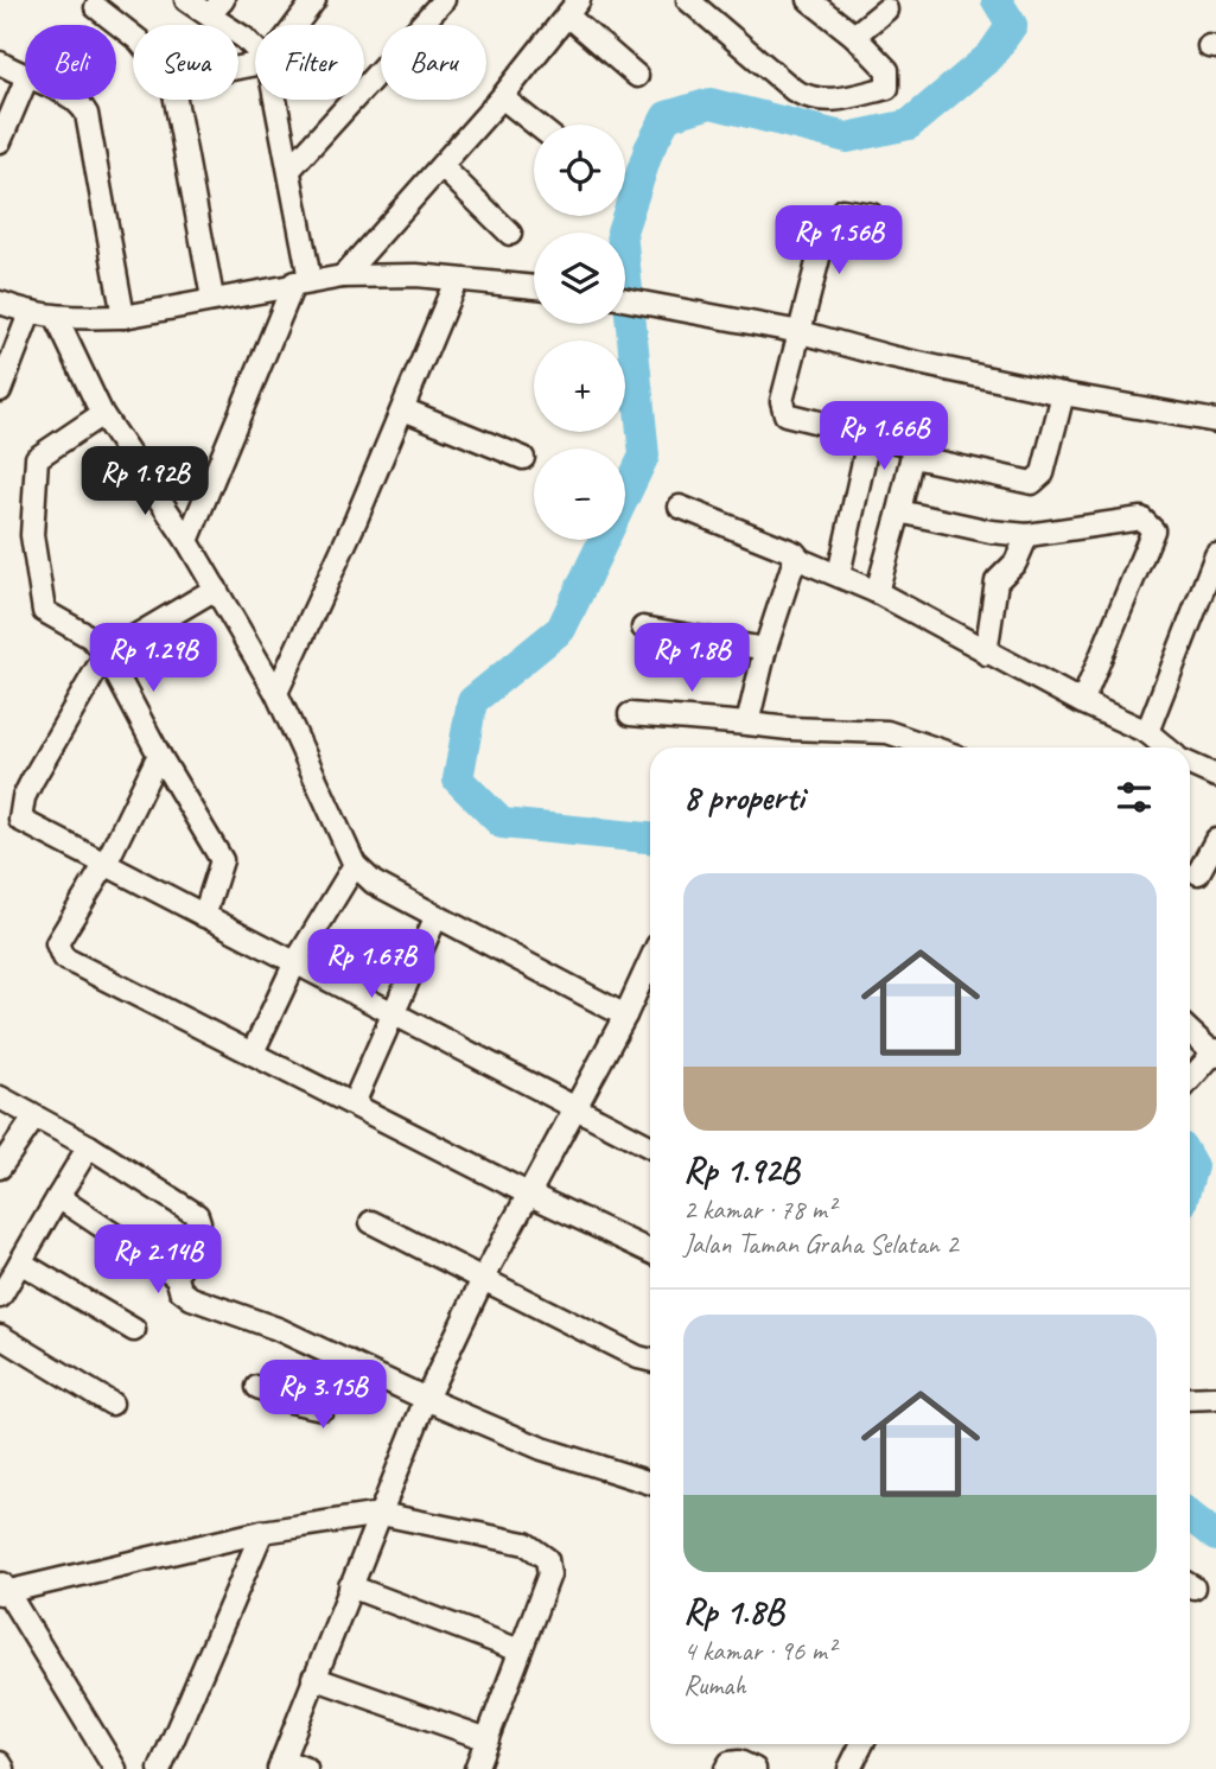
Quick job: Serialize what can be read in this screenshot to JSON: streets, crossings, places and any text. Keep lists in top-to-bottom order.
{
  "page": {
    "chip": [
      "Beli",
      "Sewa",
      "Filter",
      "Baru"
    ],
    "map_buttons": ["+", "−"],
    "price": [
      "Rp 1.56B",
      "Rp 1.66B",
      "Rp 1.92B",
      "Rp 1.29B",
      "Rp 1.8B",
      "Rp 1.67B",
      "Rp 2.14B",
      "Rp 3.15B"
    ],
    "heading": "8 properti",
    "list": [
      {
        "name": "Rp 1.92B",
        "note": "2 kamar · 78 m² · Jalan Taman Graha Selatan 2"
      },
      {
        "name": "Rp 1.8B",
        "note": "4 kamar · 96 m² · Rumah"
      }
    ]
  }
}
